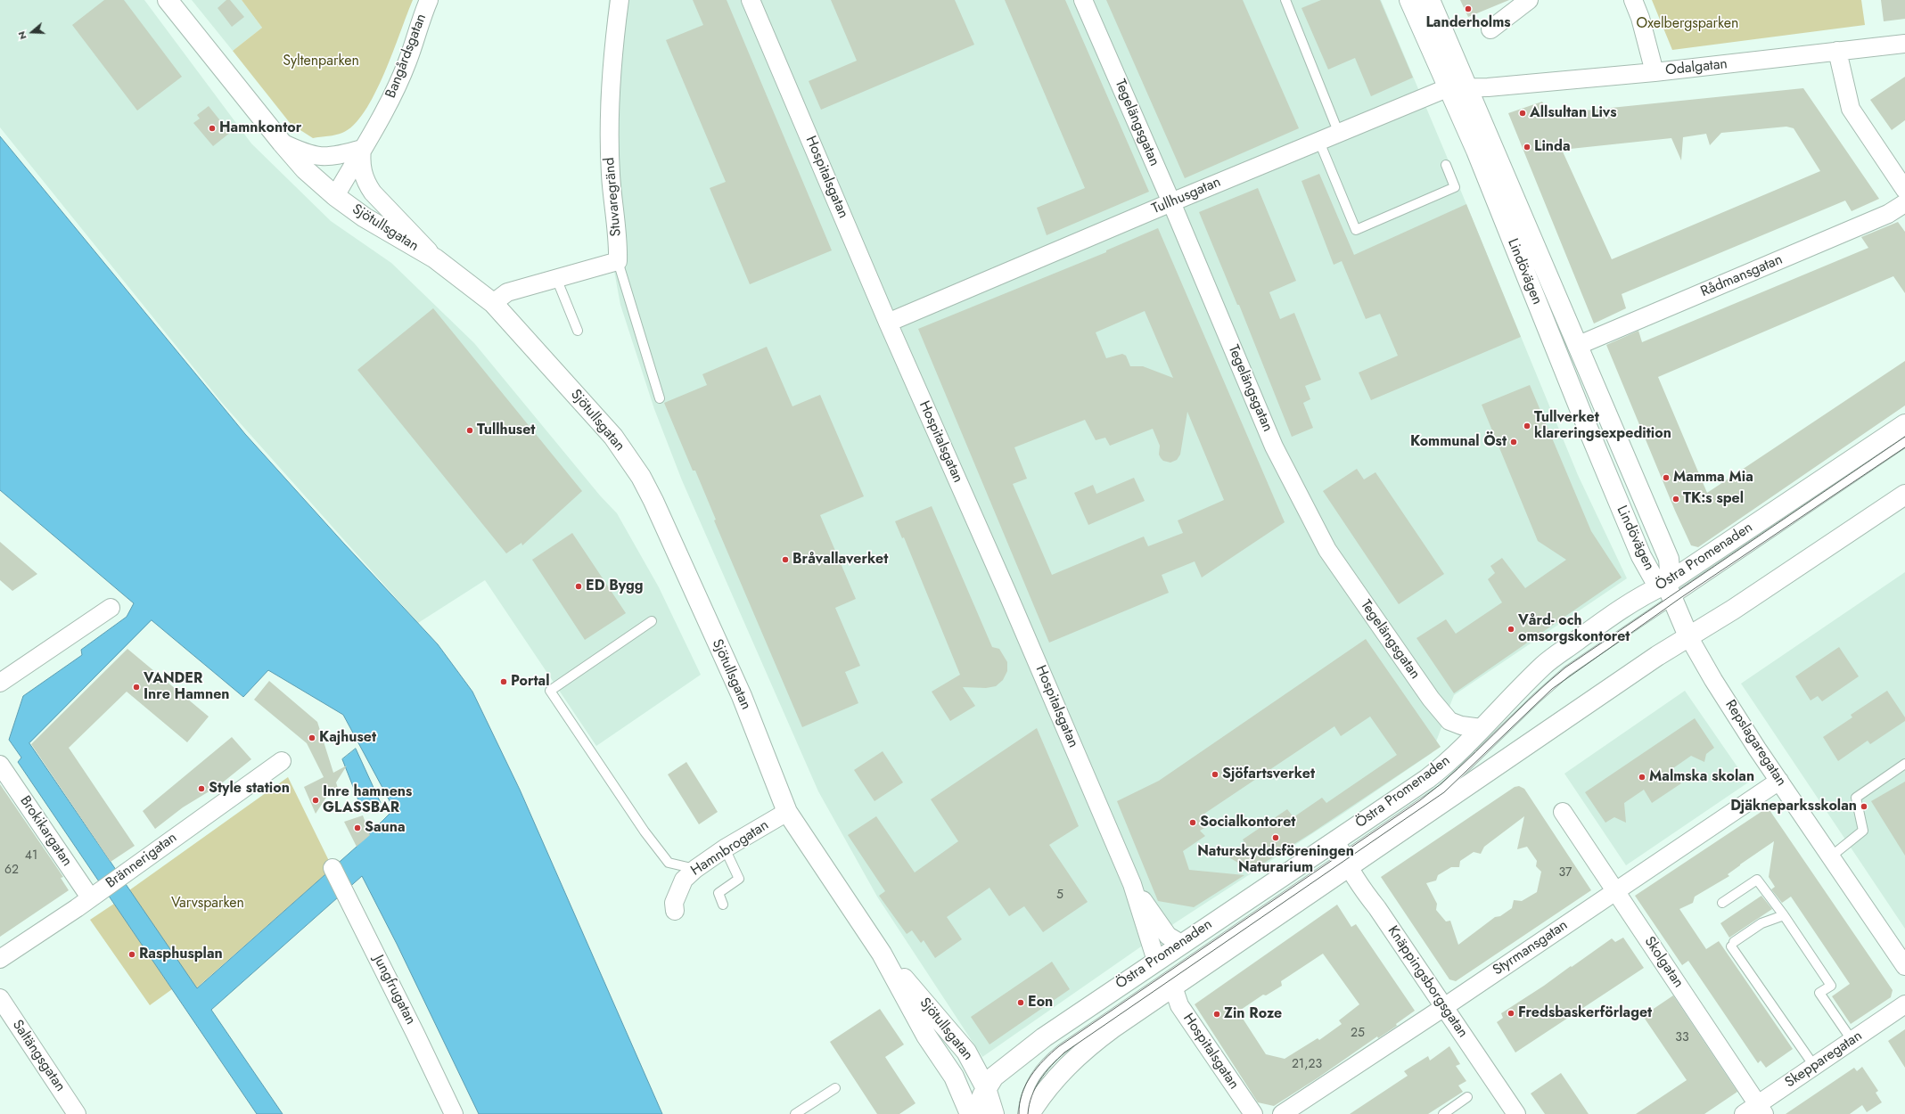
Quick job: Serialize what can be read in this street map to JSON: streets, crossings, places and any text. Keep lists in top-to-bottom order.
{
  "streets": {
    "main road": [
      "Sjötullsgatan",
      "Lindövägen",
      "Östra Promenaden",
      "Repslagaregatan"
    ],
    "street": [
      "Bangårdsgatan",
      "Odalgatan",
      "Tegelängsgatan",
      "Hospitalsgatan",
      "Tullhusgatan",
      "Stuvaregränd",
      "Rådmansgatan",
      "Brokikargatan",
      "Hamnbrogatan",
      "Brännerigatan",
      "Styrmansgatan",
      "Skolgatan",
      "Knäppingsborgsgatan",
      "Jungfrugatan",
      "Saltängsgatan",
      "Skepparegatan"
    ]
  },
  "crossings": [
    ["Bangårdsgatan", "Sjötullsgatan"],
    ["Odalgatan", "Tullhusgatan"],
    ["Tegelängsgatan", "Tullhusgatan"],
    ["Tegelängsgatan", "Östra Promenaden"],
    ["Hospitalsgatan", "Tullhusgatan"],
    ["Hospitalsgatan", "Östra Promenaden"],
    ["Tullhusgatan", "Lindövägen"],
    ["Sjötullsgatan", "Östra Promenaden"],
    ["Sjötullsgatan", "Hamnbrogatan"],
    ["Lindövägen", "Rådmansgatan"],
    ["Lindövägen", "Östra Promenaden"],
    ["Lindövägen", "Repslagaregatan"],
    ["Östra Promenaden", "Repslagaregatan"],
    ["Östra Promenaden", "Knäppingsborgsgatan"],
    ["Repslagaregatan", "Styrmansgatan"],
    ["Brokikargatan", "Brännerigatan"],
    ["Styrmansgatan", "Skolgatan"],
    ["Styrmansgatan", "Knäppingsborgsgatan"],
    ["Skolgatan", "Skepparegatan"]
  ],
  "parks": ["Oxelbergsparken", "Syltenparken", "Varvsparken"],
  "places": [
    "Landerholms",
    "Allsultan Livs",
    "Hamnkontor",
    "Linda",
    "Tullverket klareringsexpedition",
    "Tullhuset",
    "Kommunal Öst",
    "Mamma Mia",
    "TK:s spel",
    "Bråvallaverket",
    "ED Bygg",
    "Vård- och omsorgskontoret",
    "Portal",
    "VANDER Inre Hamnen",
    "Kajhuset",
    "Sjöfartsverket",
    "Malmska skolan",
    "Style station",
    "Inre hamnens GLASSBAR",
    "Djäkneparksskolan",
    "Socialkontoret",
    "Sauna",
    "Naturskyddsföreningen Naturarium",
    "Rasphusplan",
    "Eon",
    "Fredsbaskerförlaget",
    "Zin Roze"
  ],
  "house_numbers": [
    "41",
    "62",
    "37",
    "5",
    "25",
    "33",
    "21,23"
  ],
  "north": "left"
}
